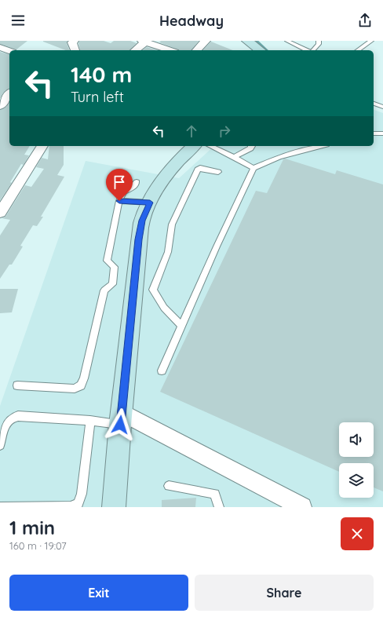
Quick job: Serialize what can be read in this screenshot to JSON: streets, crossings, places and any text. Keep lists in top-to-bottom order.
{
  "page": {
    "header": "Headway",
    "turn": ["140 m", "Turn left"],
    "heading": ["1 min", "160 m · 19:07"],
    "buttons": ["Exit", "Share"]
  }
}
